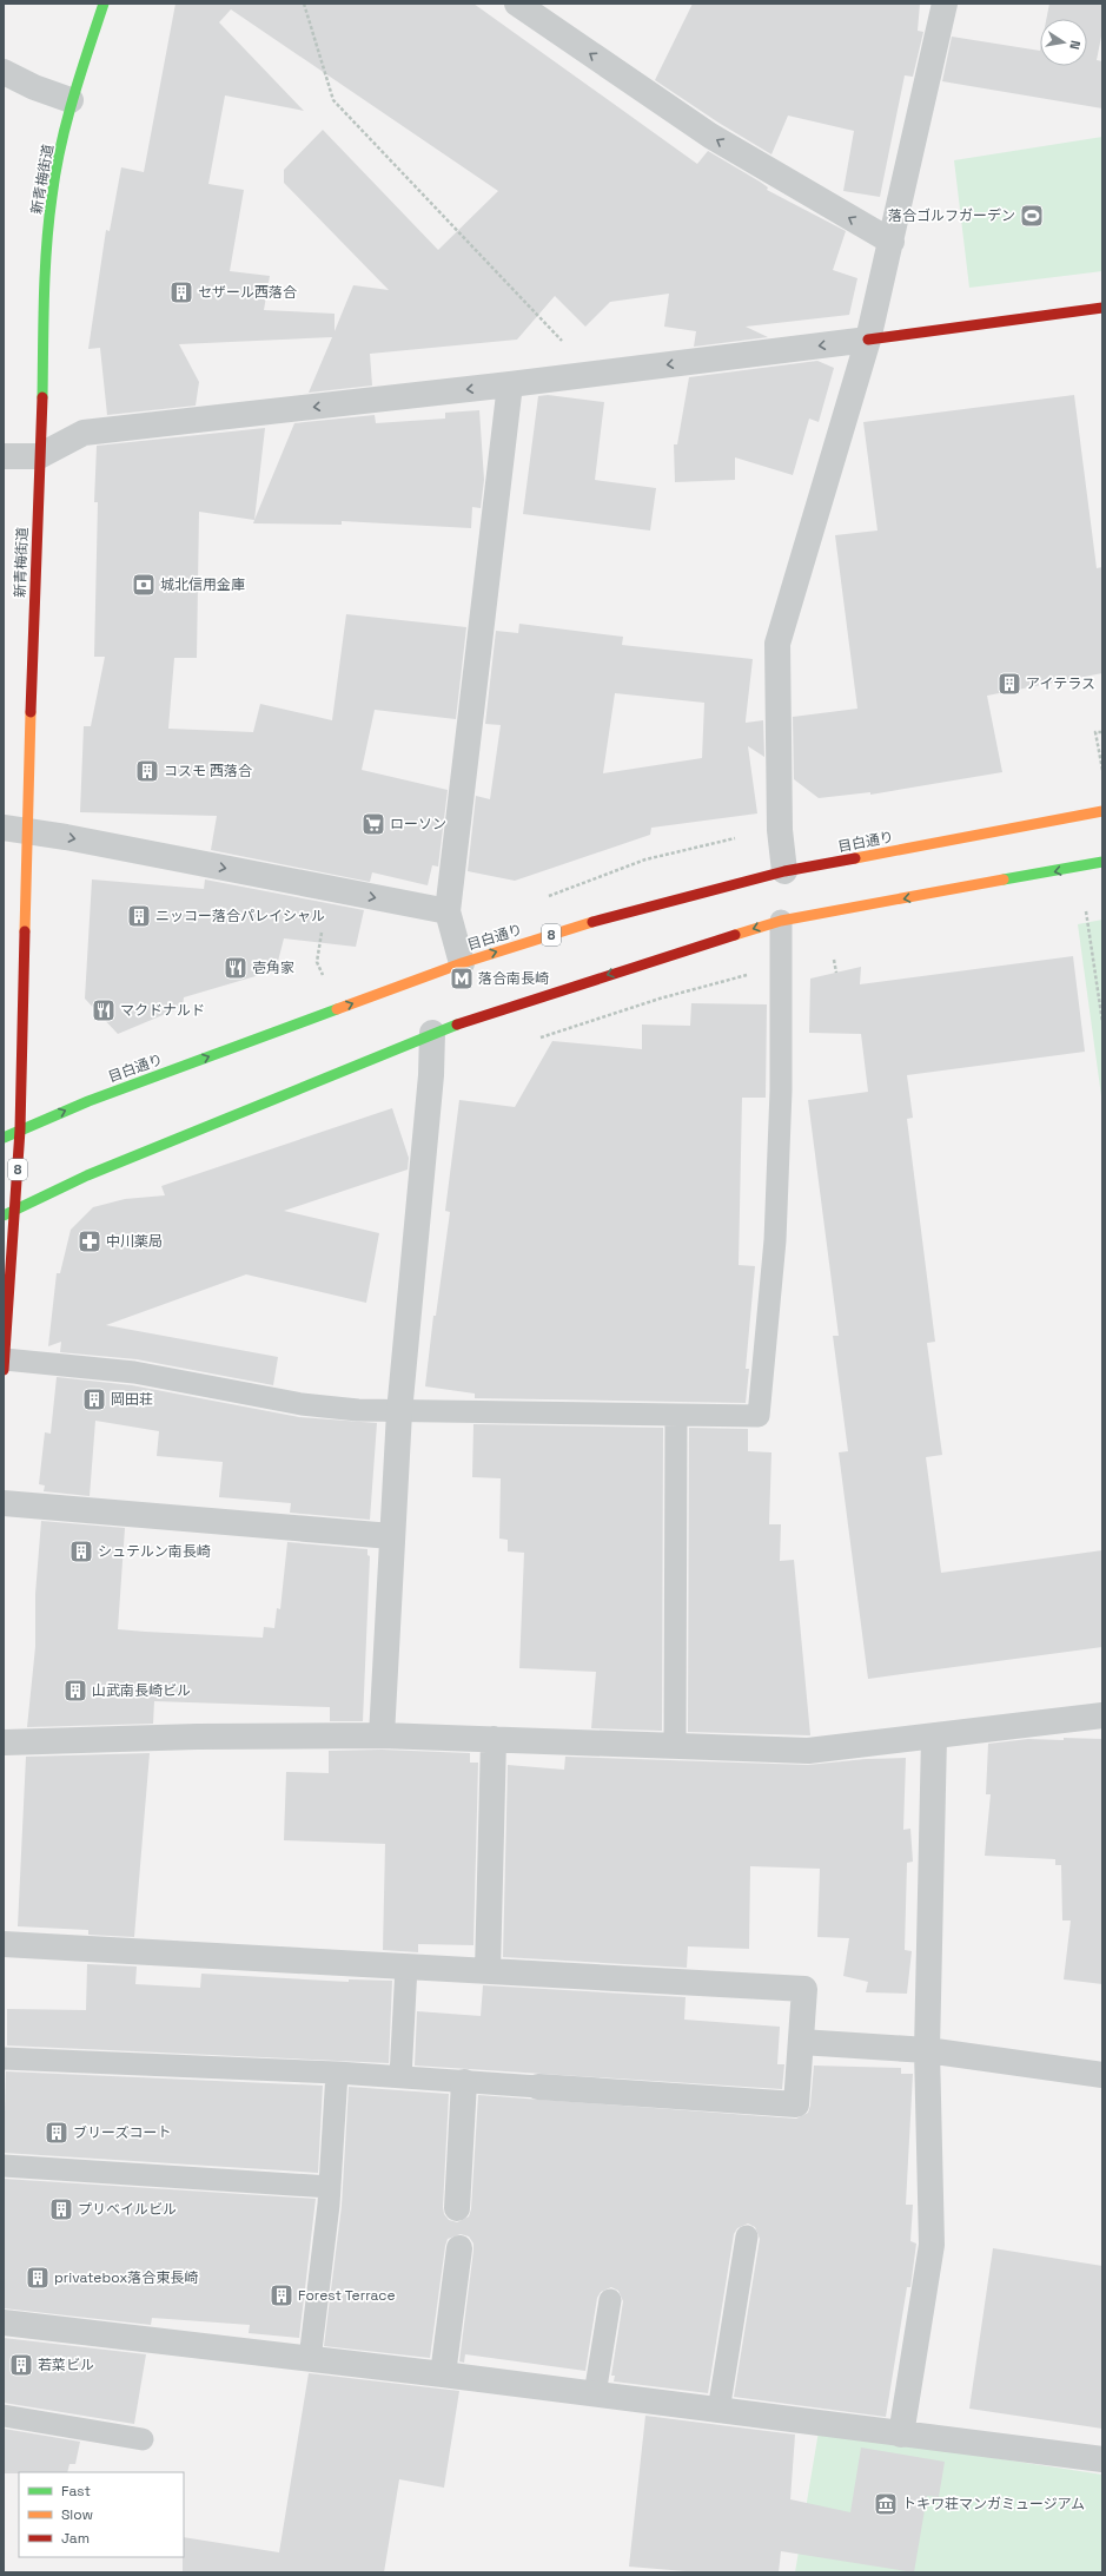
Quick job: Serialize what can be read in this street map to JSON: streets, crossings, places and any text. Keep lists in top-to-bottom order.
{
  "streets": {
    "main road": ["新青梅街道", "目白通り", "8"]
  },
  "crossings": [
    ["新青梅街道", "目白通り"],
    ["新青梅街道", "8"],
    ["目白通り", "8"]
  ],
  "places": {
    "sports": ["落合ゴルフガーデン"],
    "building": [
      "セザール西落合",
      "アイテラス",
      "コスモ 西落合",
      "ニッコー落合パレイシャル",
      "岡田荘",
      "シュテルン南長崎",
      "山武南長崎ビル",
      "ブリーズコート",
      "プリベイルビル",
      "privatebox落合東長崎",
      "Forest Terrace",
      "若菜ビル"
    ],
    "bank": ["城北信用金庫"],
    "supermarket": ["ローソン"],
    "restaurant": ["壱角家", "マクドナルド"],
    "metro station": ["落合南長崎"],
    "pharmacy": ["中川薬局"],
    "museum": ["トキワ荘マンガミュージアム"]
  },
  "legend": ["Fast", "Slow", "Jam"],
  "north": "right"
}
